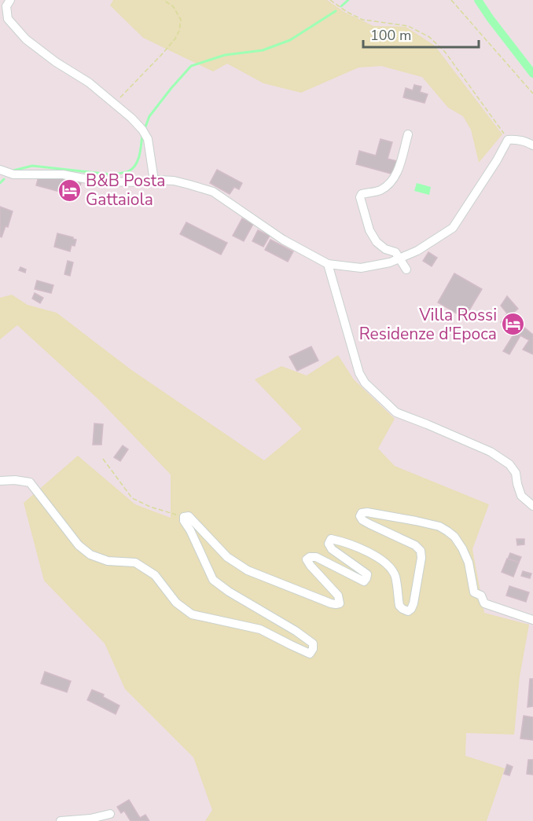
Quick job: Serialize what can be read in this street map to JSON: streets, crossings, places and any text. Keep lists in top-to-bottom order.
{
  "places": {
    "hotel": ["B&B Posta Gattaiola", "Villa Rossi Residenze d'Epoca"]
  },
  "scale_bar": "100 m"
}
